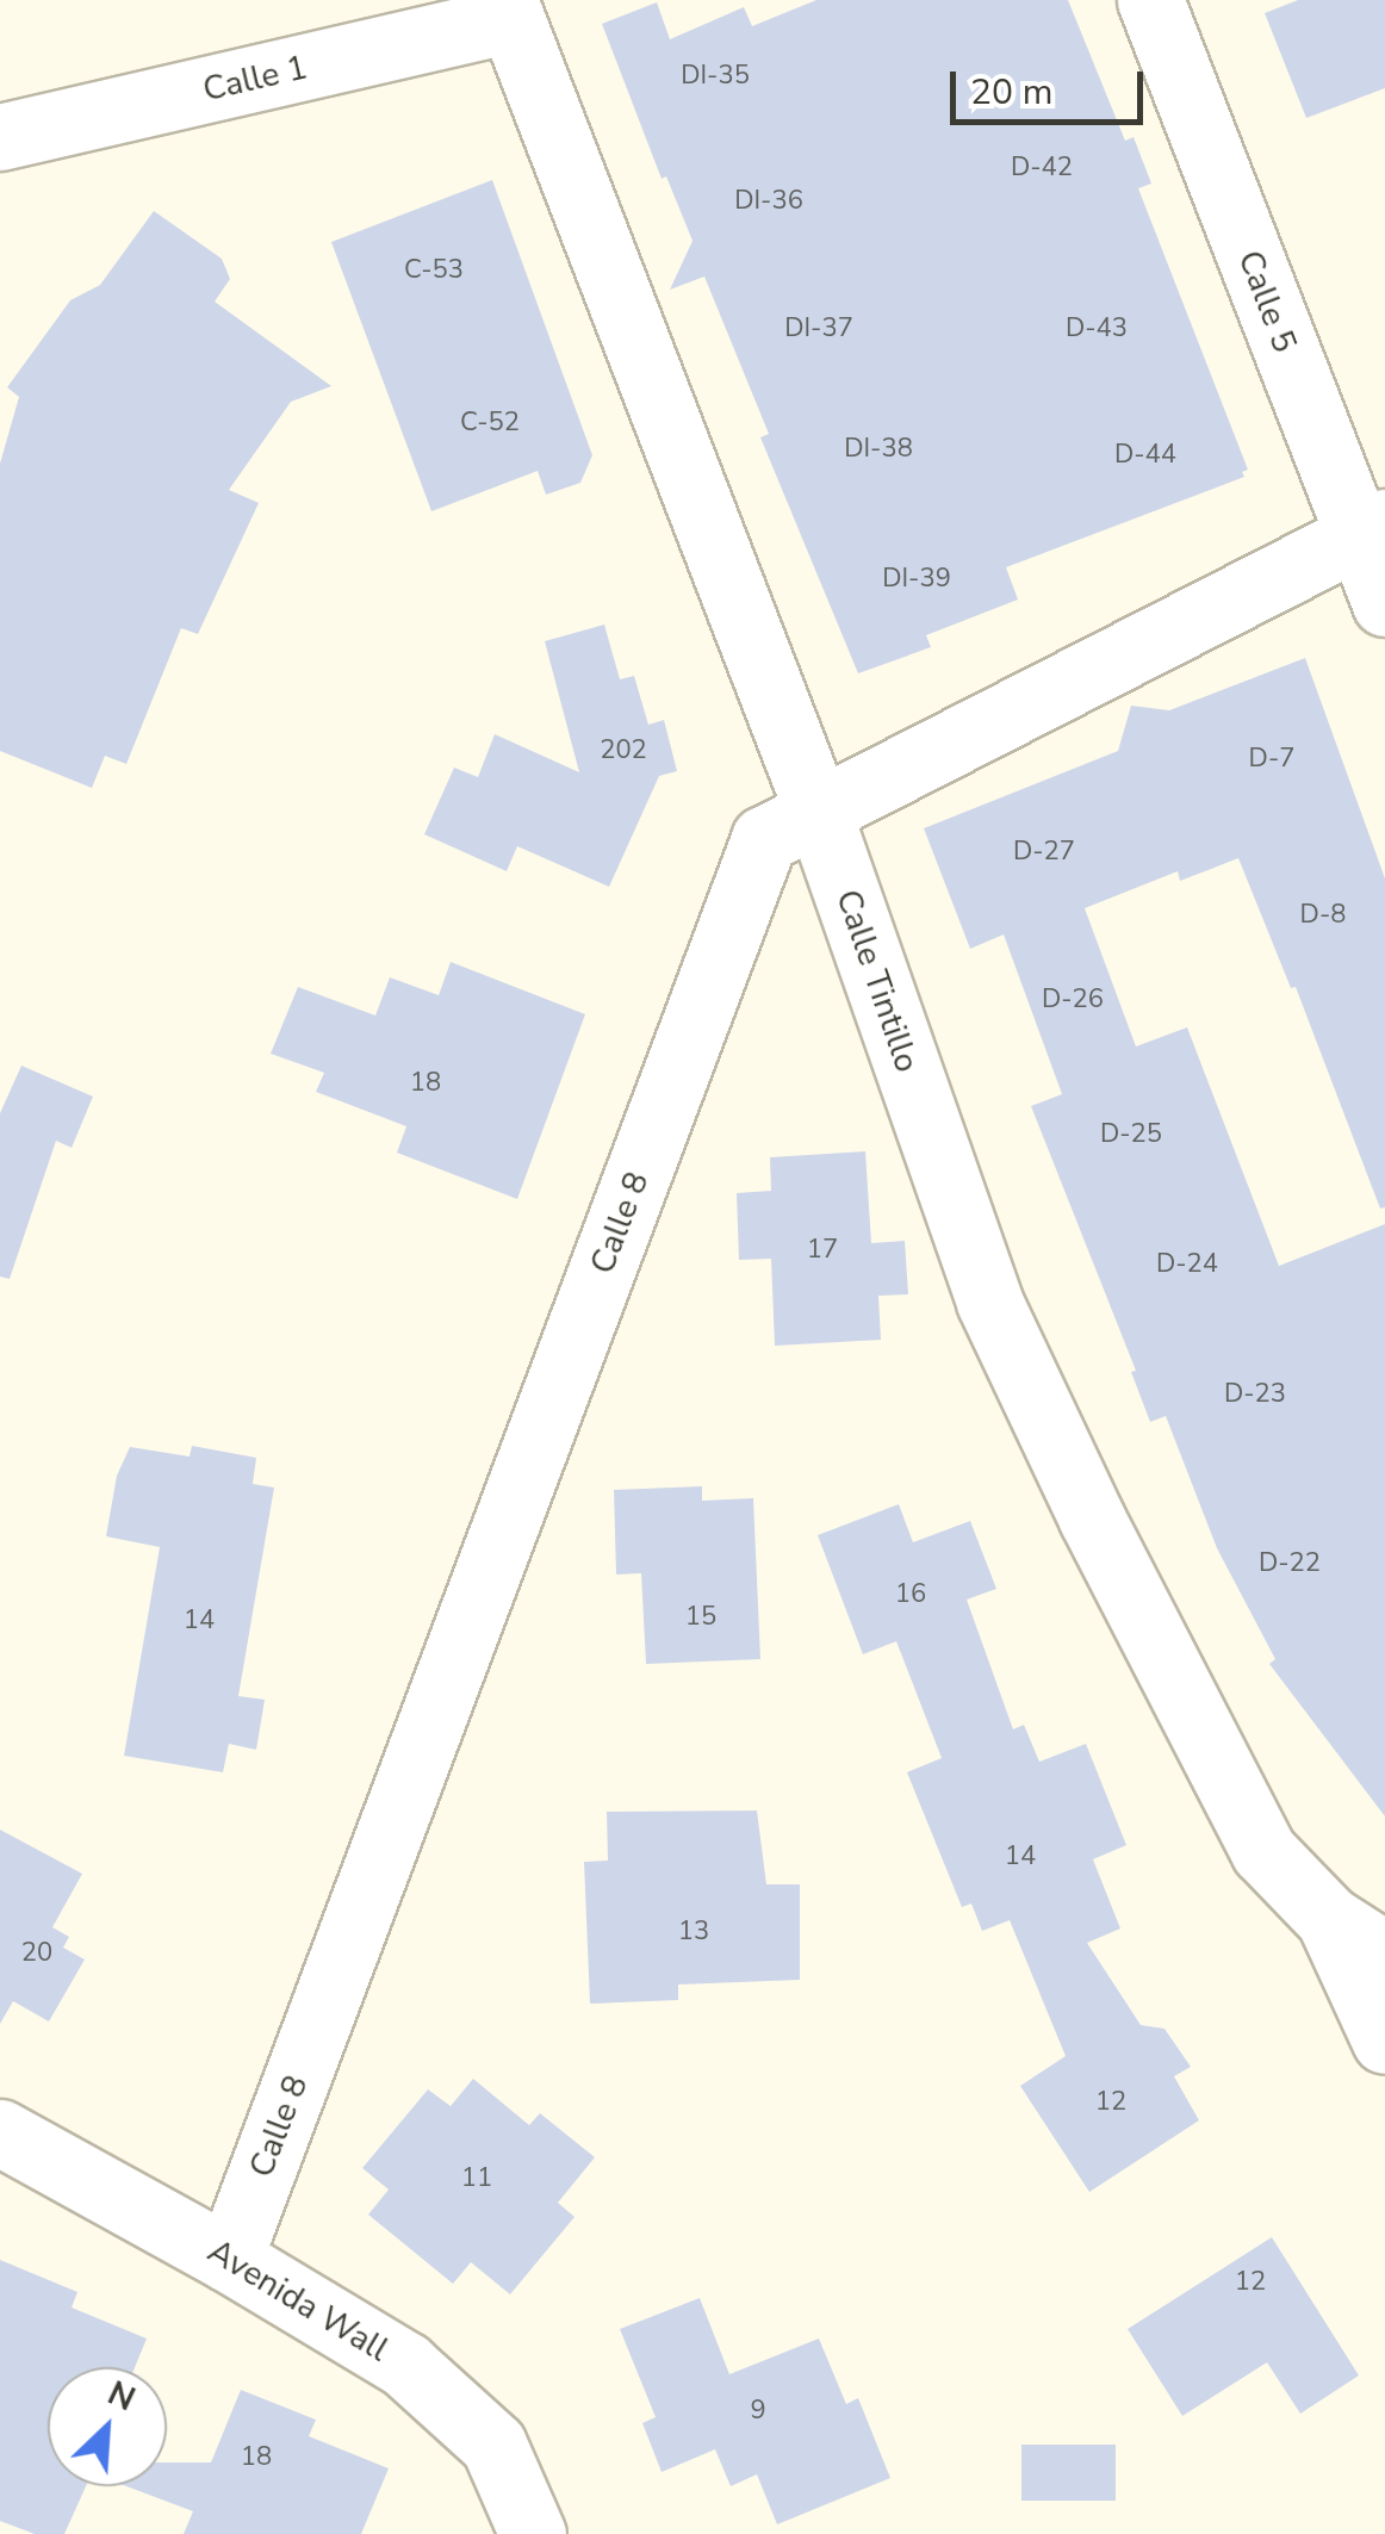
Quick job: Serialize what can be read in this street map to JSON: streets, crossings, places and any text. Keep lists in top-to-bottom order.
{
  "streets": {
    "street": [
      "Calle 1",
      "Calle 5",
      "Calle Tintillo",
      "Calle 8",
      "Avenida Wall"
    ]
  },
  "crossings": [
    ["Calle 1", "Calle Tintillo"],
    ["Calle 5", "Calle 8"],
    ["Calle Tintillo", "Calle 8"],
    ["Calle 8", "Avenida Wall"]
  ],
  "house_numbers": [
    "DI-35",
    "D-42",
    "DI-36",
    "C-53",
    "DI-37",
    "D-43",
    "C-52",
    "DI-38",
    "D-44",
    "DI-39",
    "202",
    "D-7",
    "D-27",
    "D-8",
    "D-26",
    "18",
    "D-25",
    "17",
    "D-24",
    "D-23",
    "D-22",
    "16",
    "15",
    "14",
    "14",
    "13",
    "20",
    "12",
    "11",
    "12",
    "9",
    "18"
  ],
  "scale_bar": "20 m",
  "north": "top right"
}
